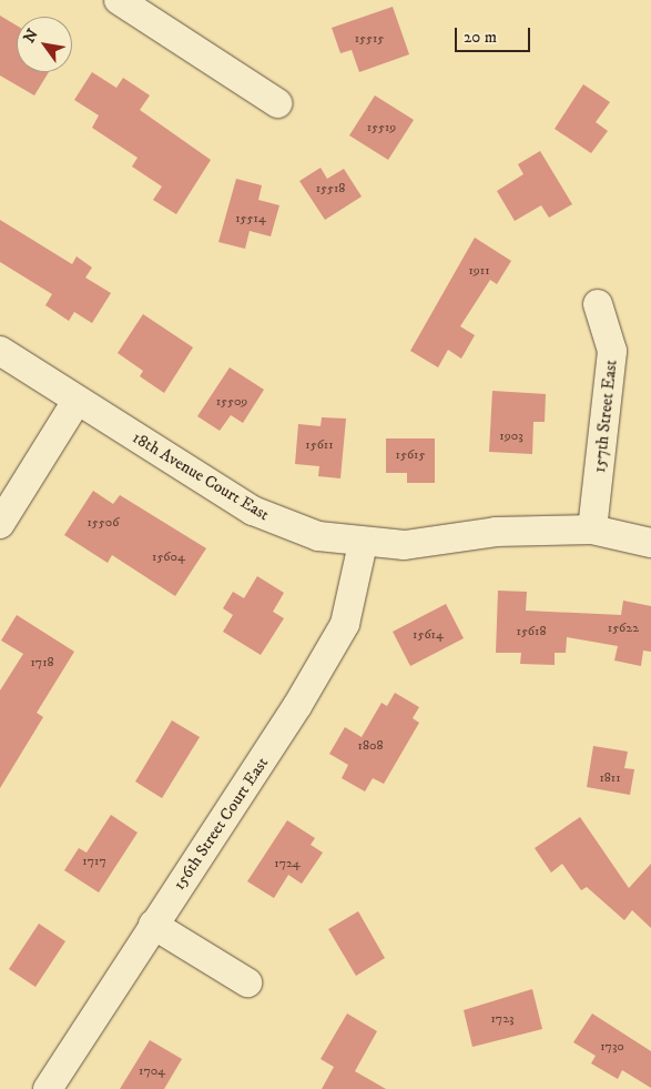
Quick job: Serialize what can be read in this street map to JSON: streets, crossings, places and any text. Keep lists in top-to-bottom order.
{
  "streets": {
    "street": ["157th Street East", "18th Avenue Court East", "156th Street Court East"]
  },
  "crossings": [
    ["157th Street East", "18th Avenue Court East"],
    ["18th Avenue Court East", "156th Street Court East"]
  ],
  "house_numbers": [
    "15515",
    "15519",
    "15518",
    "15514",
    "1911",
    "15509",
    "1903",
    "15611",
    "15615",
    "15506",
    "15604",
    "15622",
    "15618",
    "15614",
    "1718",
    "1808",
    "1811",
    "1717",
    "1724",
    "1723",
    "1730",
    "1704"
  ],
  "scale_bar": "20 m",
  "north": "top left"
}
